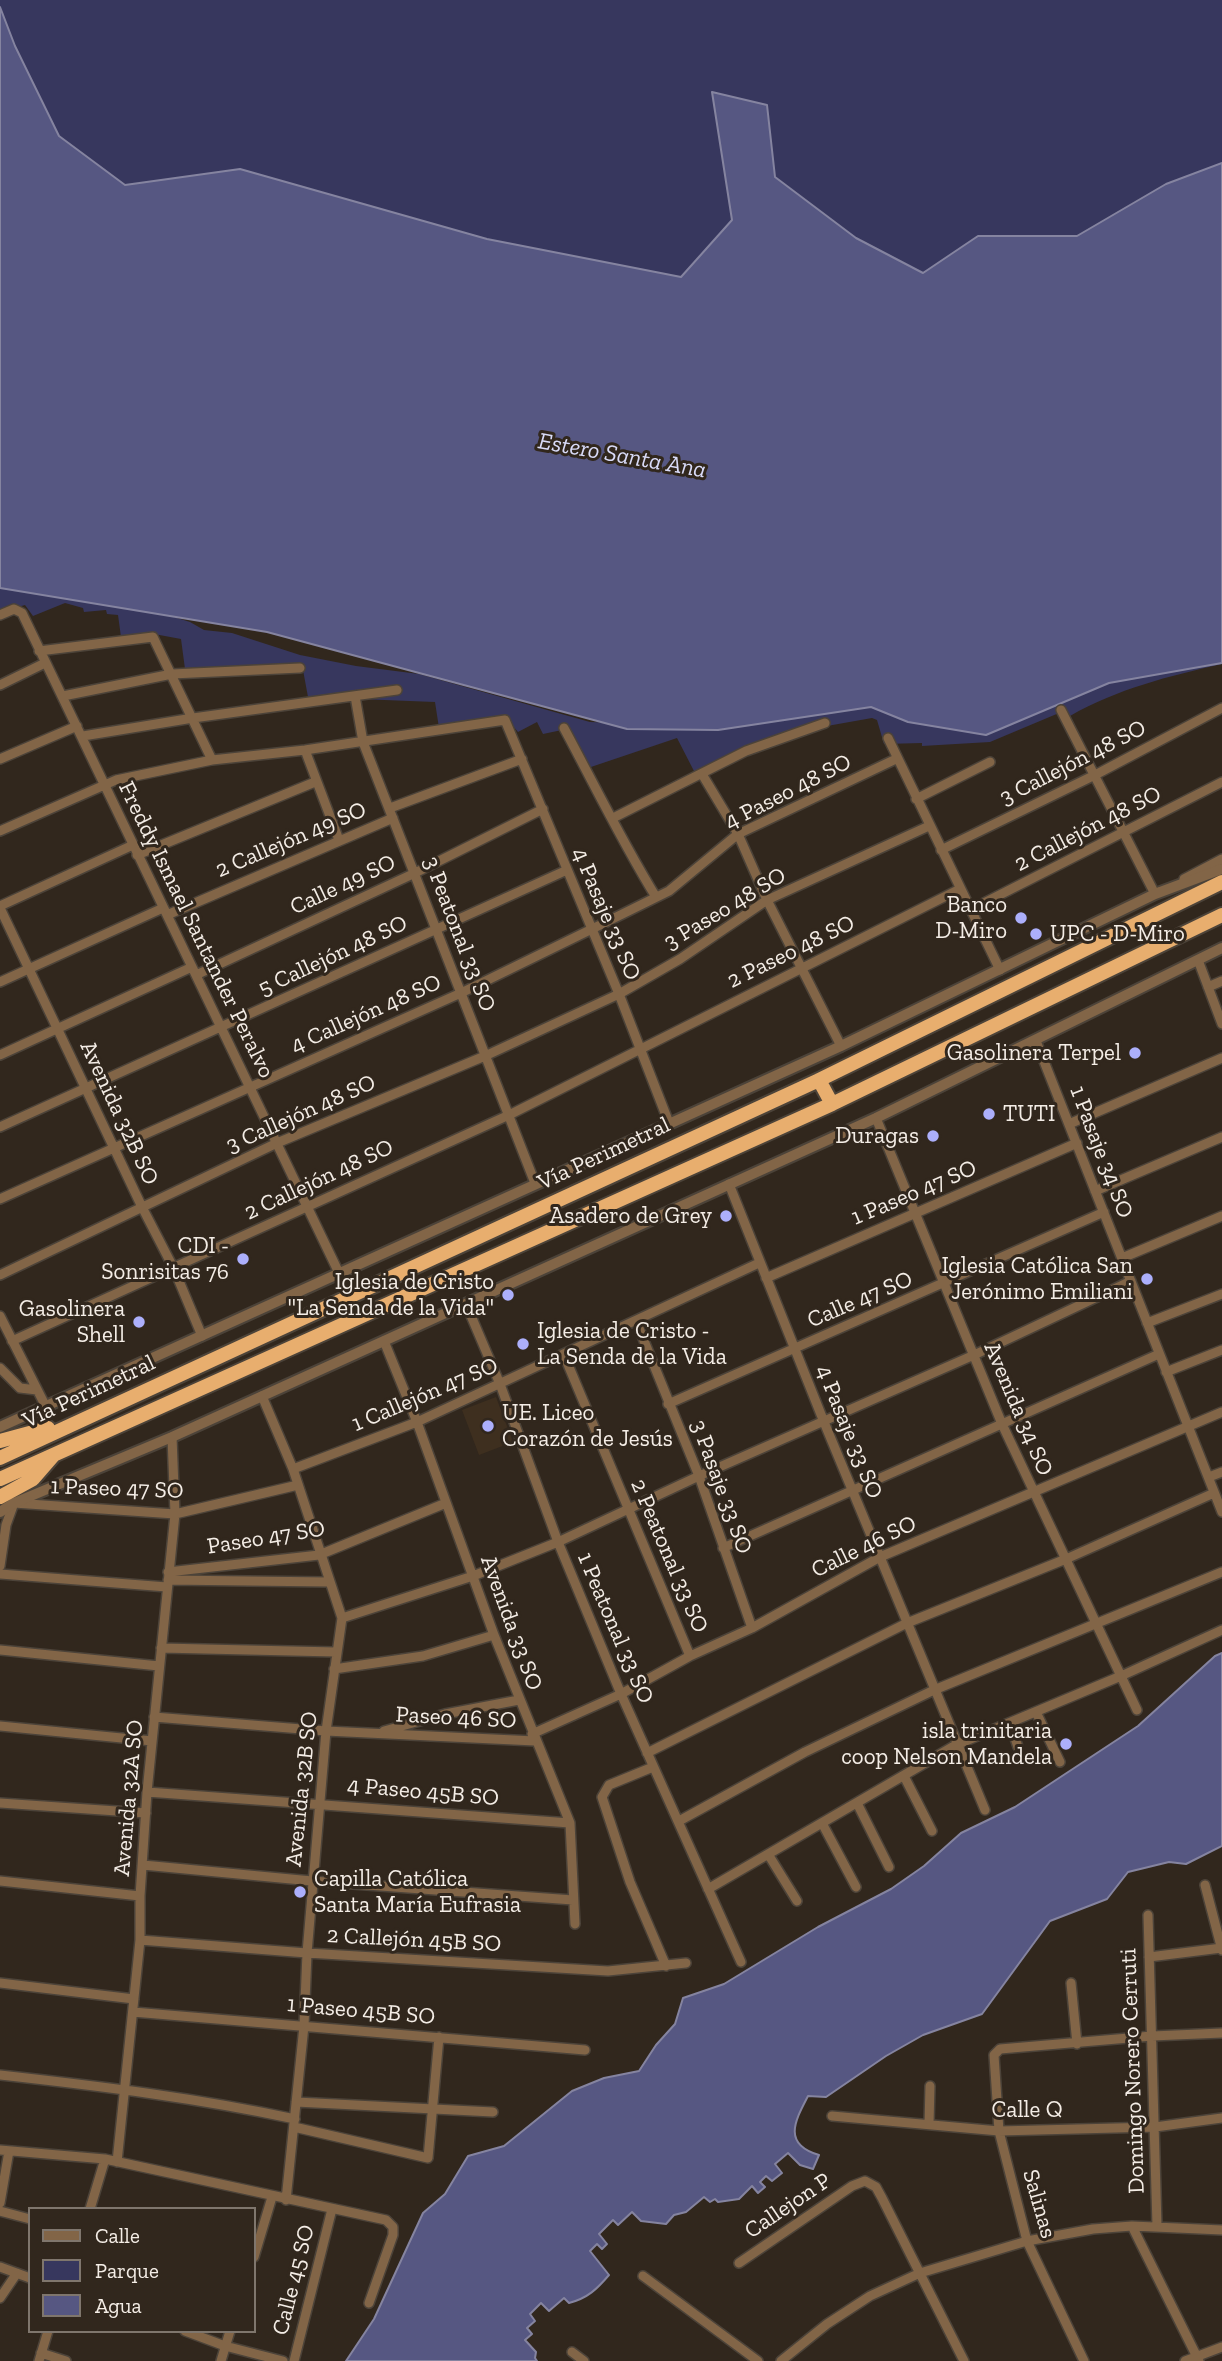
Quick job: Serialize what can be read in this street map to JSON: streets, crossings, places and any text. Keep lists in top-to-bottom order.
{
  "streets": {
    "highway": ["Vía Perimetral"],
    "street": [
      "3 Callejón 48 SO",
      "4 Paseo 48 SO",
      "2 Callejón 48 SO",
      "2 Callejón 49 SO",
      "Calle 49 SO",
      "3 Paseo 48 SO",
      "4 Pasaje 33 SO",
      "Freddy Ismael Santander Peralvo",
      "3 Peatonal 33 SO",
      "2 Paseo 48 SO",
      "5 Callejón 48 SO",
      "4 Callejón 48 SO",
      "Avenida 32B SO",
      "1 Pasaje 34 SO",
      "1 Paseo 47 SO",
      "Calle 47 SO",
      "1 Callejón 47 SO",
      "Avenida 34 SO",
      "3 Pasaje 33 SO",
      "Paseo 47 SO",
      "Calle 46 SO",
      "2 Peatonal 33 SO",
      "Avenida 33 SO",
      "1 Peatonal 33 SO",
      "Paseo 46 SO",
      "4 Paseo 45B SO",
      "Avenida 32A SO",
      "2 Callejón 45B SO",
      "1 Paseo 45B SO",
      "Domingo Norero Cerruti",
      "Calle Q",
      "Salinas",
      "Callejon P",
      "Calle 45 SO"
    ]
  },
  "crossings": [
    ["3 Callejón 48 SO", "3 Paseo 48 SO"],
    ["3 Callejón 48 SO", "4 Pasaje 33 SO"],
    ["3 Callejón 48 SO", "Freddy Ismael Santander Peralvo"],
    ["3 Callejón 48 SO", "3 Peatonal 33 SO"],
    ["3 Callejón 48 SO", "Avenida 32B SO"],
    ["4 Paseo 48 SO", "4 Pasaje 33 SO"],
    ["4 Paseo 48 SO", "4 Callejón 48 SO"],
    ["2 Callejón 48 SO", "4 Pasaje 33 SO"],
    ["2 Callejón 48 SO", "Freddy Ismael Santander Peralvo"],
    ["2 Callejón 48 SO", "3 Peatonal 33 SO"],
    ["2 Callejón 48 SO", "2 Paseo 48 SO"],
    ["2 Callejón 48 SO", "Avenida 32B SO"],
    ["2 Callejón 49 SO", "4 Pasaje 33 SO"],
    ["2 Callejón 49 SO", "Freddy Ismael Santander Peralvo"],
    ["2 Callejón 49 SO", "3 Peatonal 33 SO"],
    ["2 Callejón 49 SO", "Avenida 32B SO"],
    ["Calle 49 SO", "4 Pasaje 33 SO"],
    ["Calle 49 SO", "Freddy Ismael Santander Peralvo"],
    ["Calle 49 SO", "3 Peatonal 33 SO"],
    ["Calle 49 SO", "Avenida 32B SO"],
    ["3 Paseo 48 SO", "4 Pasaje 33 SO"],
    ["4 Pasaje 33 SO", "3 Peatonal 33 SO"],
    ["4 Pasaje 33 SO", "2 Paseo 48 SO"],
    ["4 Pasaje 33 SO", "5 Callejón 48 SO"],
    ["4 Pasaje 33 SO", "4 Callejón 48 SO"],
    ["4 Pasaje 33 SO", "Vía Perimetral"],
    ["4 Pasaje 33 SO", "1 Paseo 47 SO"],
    ["4 Pasaje 33 SO", "Calle 47 SO"],
    ["4 Pasaje 33 SO", "1 Callejón 47 SO"],
    ["4 Pasaje 33 SO", "Calle 46 SO"],
    ["Freddy Ismael Santander Peralvo", "5 Callejón 48 SO"],
    ["Freddy Ismael Santander Peralvo", "4 Callejón 48 SO"],
    ["Freddy Ismael Santander Peralvo", "Vía Perimetral"],
    ["3 Peatonal 33 SO", "5 Callejón 48 SO"],
    ["3 Peatonal 33 SO", "4 Callejón 48 SO"],
    ["3 Peatonal 33 SO", "Vía Perimetral"],
    ["5 Callejón 48 SO", "Avenida 32B SO"],
    ["4 Callejón 48 SO", "Avenida 32B SO"],
    ["Avenida 32B SO", "Vía Perimetral"],
    ["Avenida 32B SO", "1 Paseo 47 SO"],
    ["Avenida 32B SO", "1 Callejón 47 SO"],
    ["Avenida 32B SO", "Paseo 47 SO"],
    ["Avenida 32B SO", "Paseo 46 SO"],
    ["Avenida 32B SO", "4 Paseo 45B SO"],
    ["Avenida 32B SO", "2 Callejón 45B SO"],
    ["Avenida 32B SO", "1 Paseo 45B SO"],
    ["1 Pasaje 34 SO", "1 Paseo 47 SO"],
    ["1 Pasaje 34 SO", "Calle 47 SO"],
    ["1 Pasaje 34 SO", "Calle 46 SO"],
    ["1 Paseo 47 SO", "Avenida 34 SO"],
    ["1 Paseo 47 SO", "Avenida 32A SO"],
    ["Calle 47 SO", "Avenida 34 SO"],
    ["Calle 47 SO", "3 Pasaje 33 SO"],
    ["1 Callejón 47 SO", "3 Pasaje 33 SO"],
    ["1 Callejón 47 SO", "2 Peatonal 33 SO"],
    ["1 Callejón 47 SO", "Avenida 33 SO"],
    ["1 Callejón 47 SO", "1 Peatonal 33 SO"],
    ["Avenida 34 SO", "Calle 46 SO"],
    ["3 Pasaje 33 SO", "Calle 46 SO"],
    ["Paseo 47 SO", "Avenida 33 SO"],
    ["Paseo 47 SO", "Avenida 32A SO"],
    ["Calle 46 SO", "2 Peatonal 33 SO"],
    ["Calle 46 SO", "Avenida 33 SO"],
    ["Calle 46 SO", "1 Peatonal 33 SO"],
    ["Calle 46 SO", "Paseo 46 SO"],
    ["Avenida 33 SO", "Paseo 46 SO"],
    ["Avenida 33 SO", "4 Paseo 45B SO"],
    ["Paseo 46 SO", "Avenida 32A SO"],
    ["4 Paseo 45B SO", "Avenida 32A SO"],
    ["Avenida 32A SO", "2 Callejón 45B SO"],
    ["Avenida 32A SO", "1 Paseo 45B SO"],
    ["Domingo Norero Cerruti", "Calle Q"],
    ["Calle Q", "Salinas"]
  ],
  "water": ["Estero Santa Ana"],
  "places": [
    "Banco D-Miro",
    "UPC - D-Miro",
    "Gasolinera Terpel",
    "TUTI",
    "Duragas",
    "Asadero de Grey",
    "CDI - Sonrisitas 76",
    "Iglesia Católica San Jerónimo Emiliani",
    "Iglesia de Cristo \"La Senda de la Vida\"",
    "Gasolinera Shell",
    "Iglesia de Cristo - La Senda de la Vida",
    "UE. Liceo Corazón de Jesús",
    "isla trinitaria coop Nelson Mandela",
    "Capilla Católica Santa María Eufrasia"
  ],
  "legend": ["Calle", "Parque", "Agua"]
}
